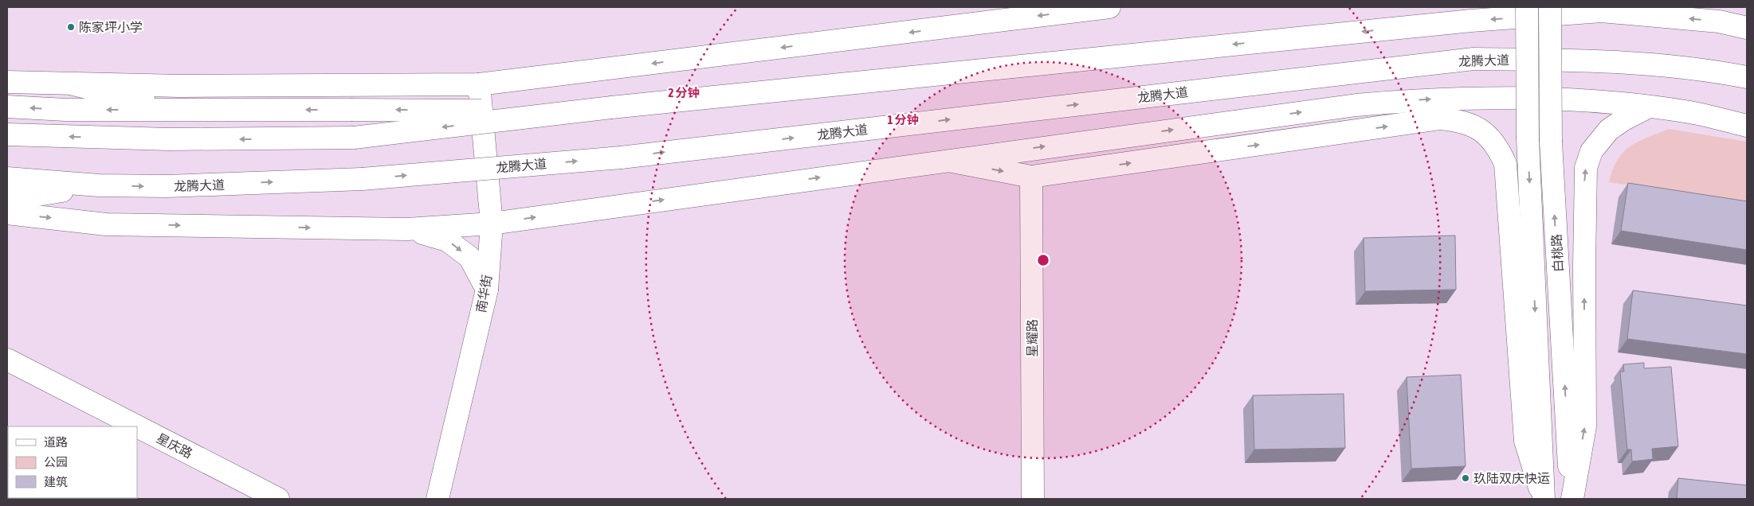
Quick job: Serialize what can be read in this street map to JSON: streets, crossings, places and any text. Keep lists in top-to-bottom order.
{
  "streets": {
    "main road": [
      "龙腾大道",
      "白桃路",
      "南华街",
      "星耀路",
      "星庆路"
    ]
  },
  "places": ["陈家坪小学", "玖陆双庆快运"],
  "legend": ["道路", "公园", "建筑"],
  "rings": ["2 分钟", "1 分钟"]
}
